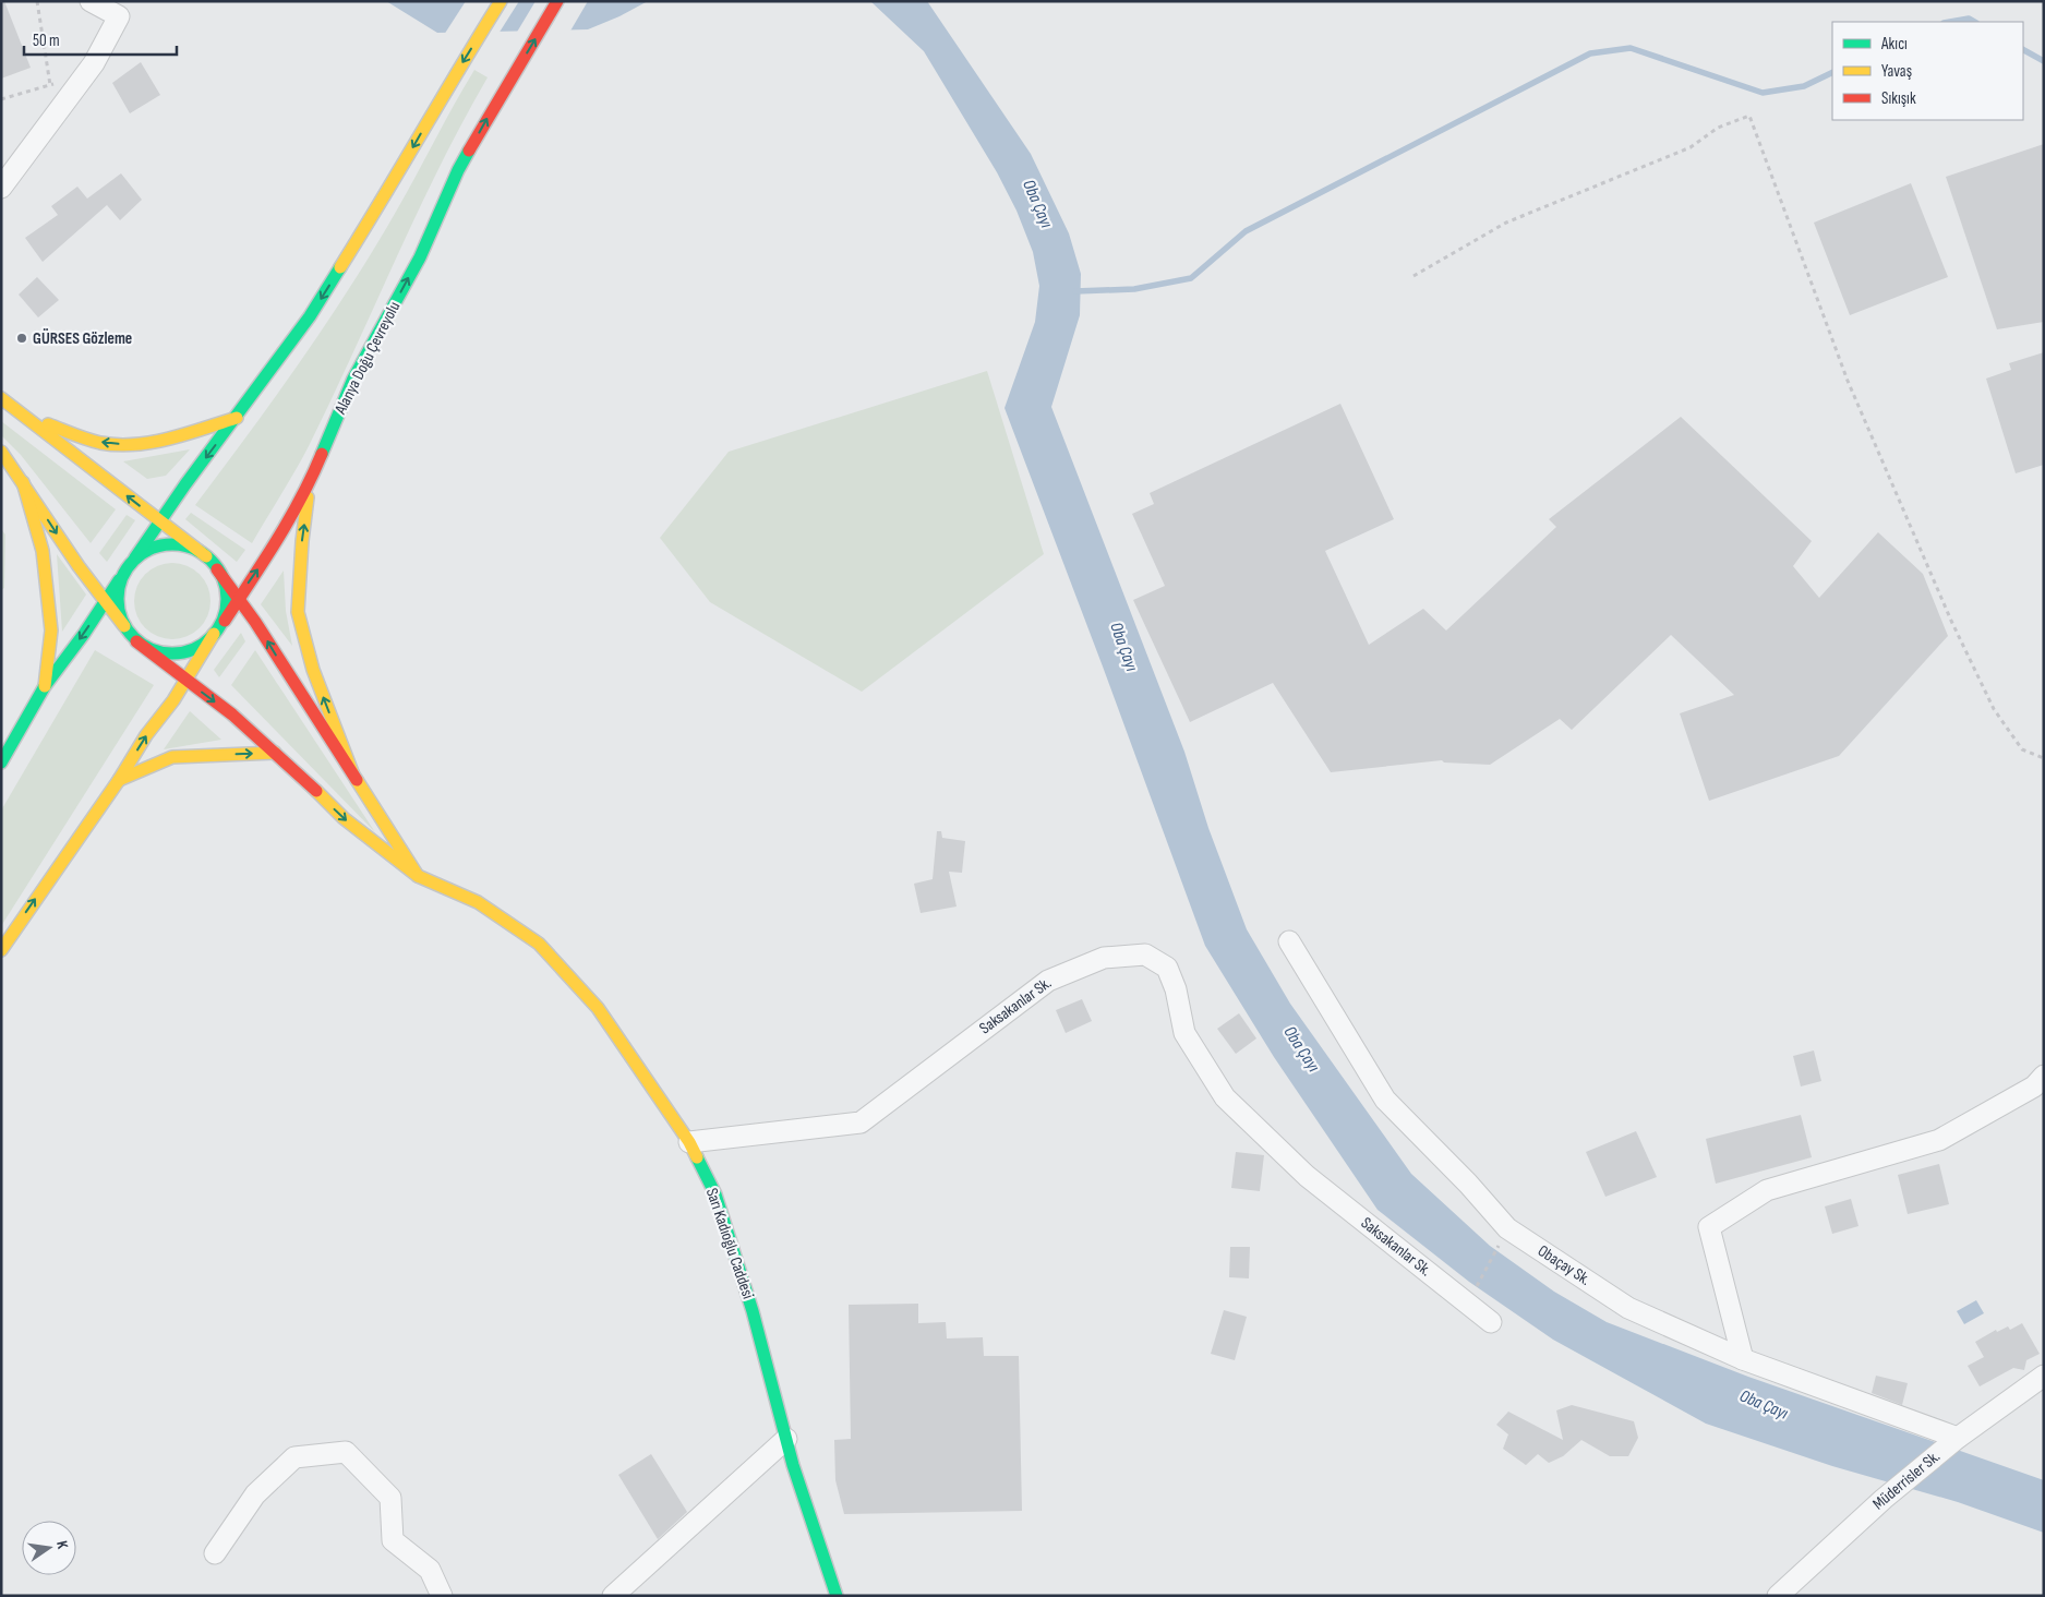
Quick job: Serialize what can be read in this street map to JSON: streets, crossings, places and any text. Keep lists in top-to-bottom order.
{
  "streets": {
    "main road": ["Alanya Doğu Çevreyolu", "Sarı Kadıoğlu Caddesi"],
    "street": ["Saksakanlar Sk.", "Obaçay Sk.", "Müderrisler Sk."]
  },
  "crossings": [
    ["Alanya Doğu Çevreyolu", "Sarı Kadıoğlu Caddesi"],
    ["Saksakanlar Sk.", "Sarı Kadıoğlu Caddesi"],
    ["Obaçay Sk.", "Müderrisler Sk."]
  ],
  "water": ["Oba Çayı"],
  "places": ["GÜRSES Gözleme"],
  "legend": ["Akıcı", "Yavaş", "Sıkışık"],
  "scale_bar": "50 m",
  "north": "right"
}
